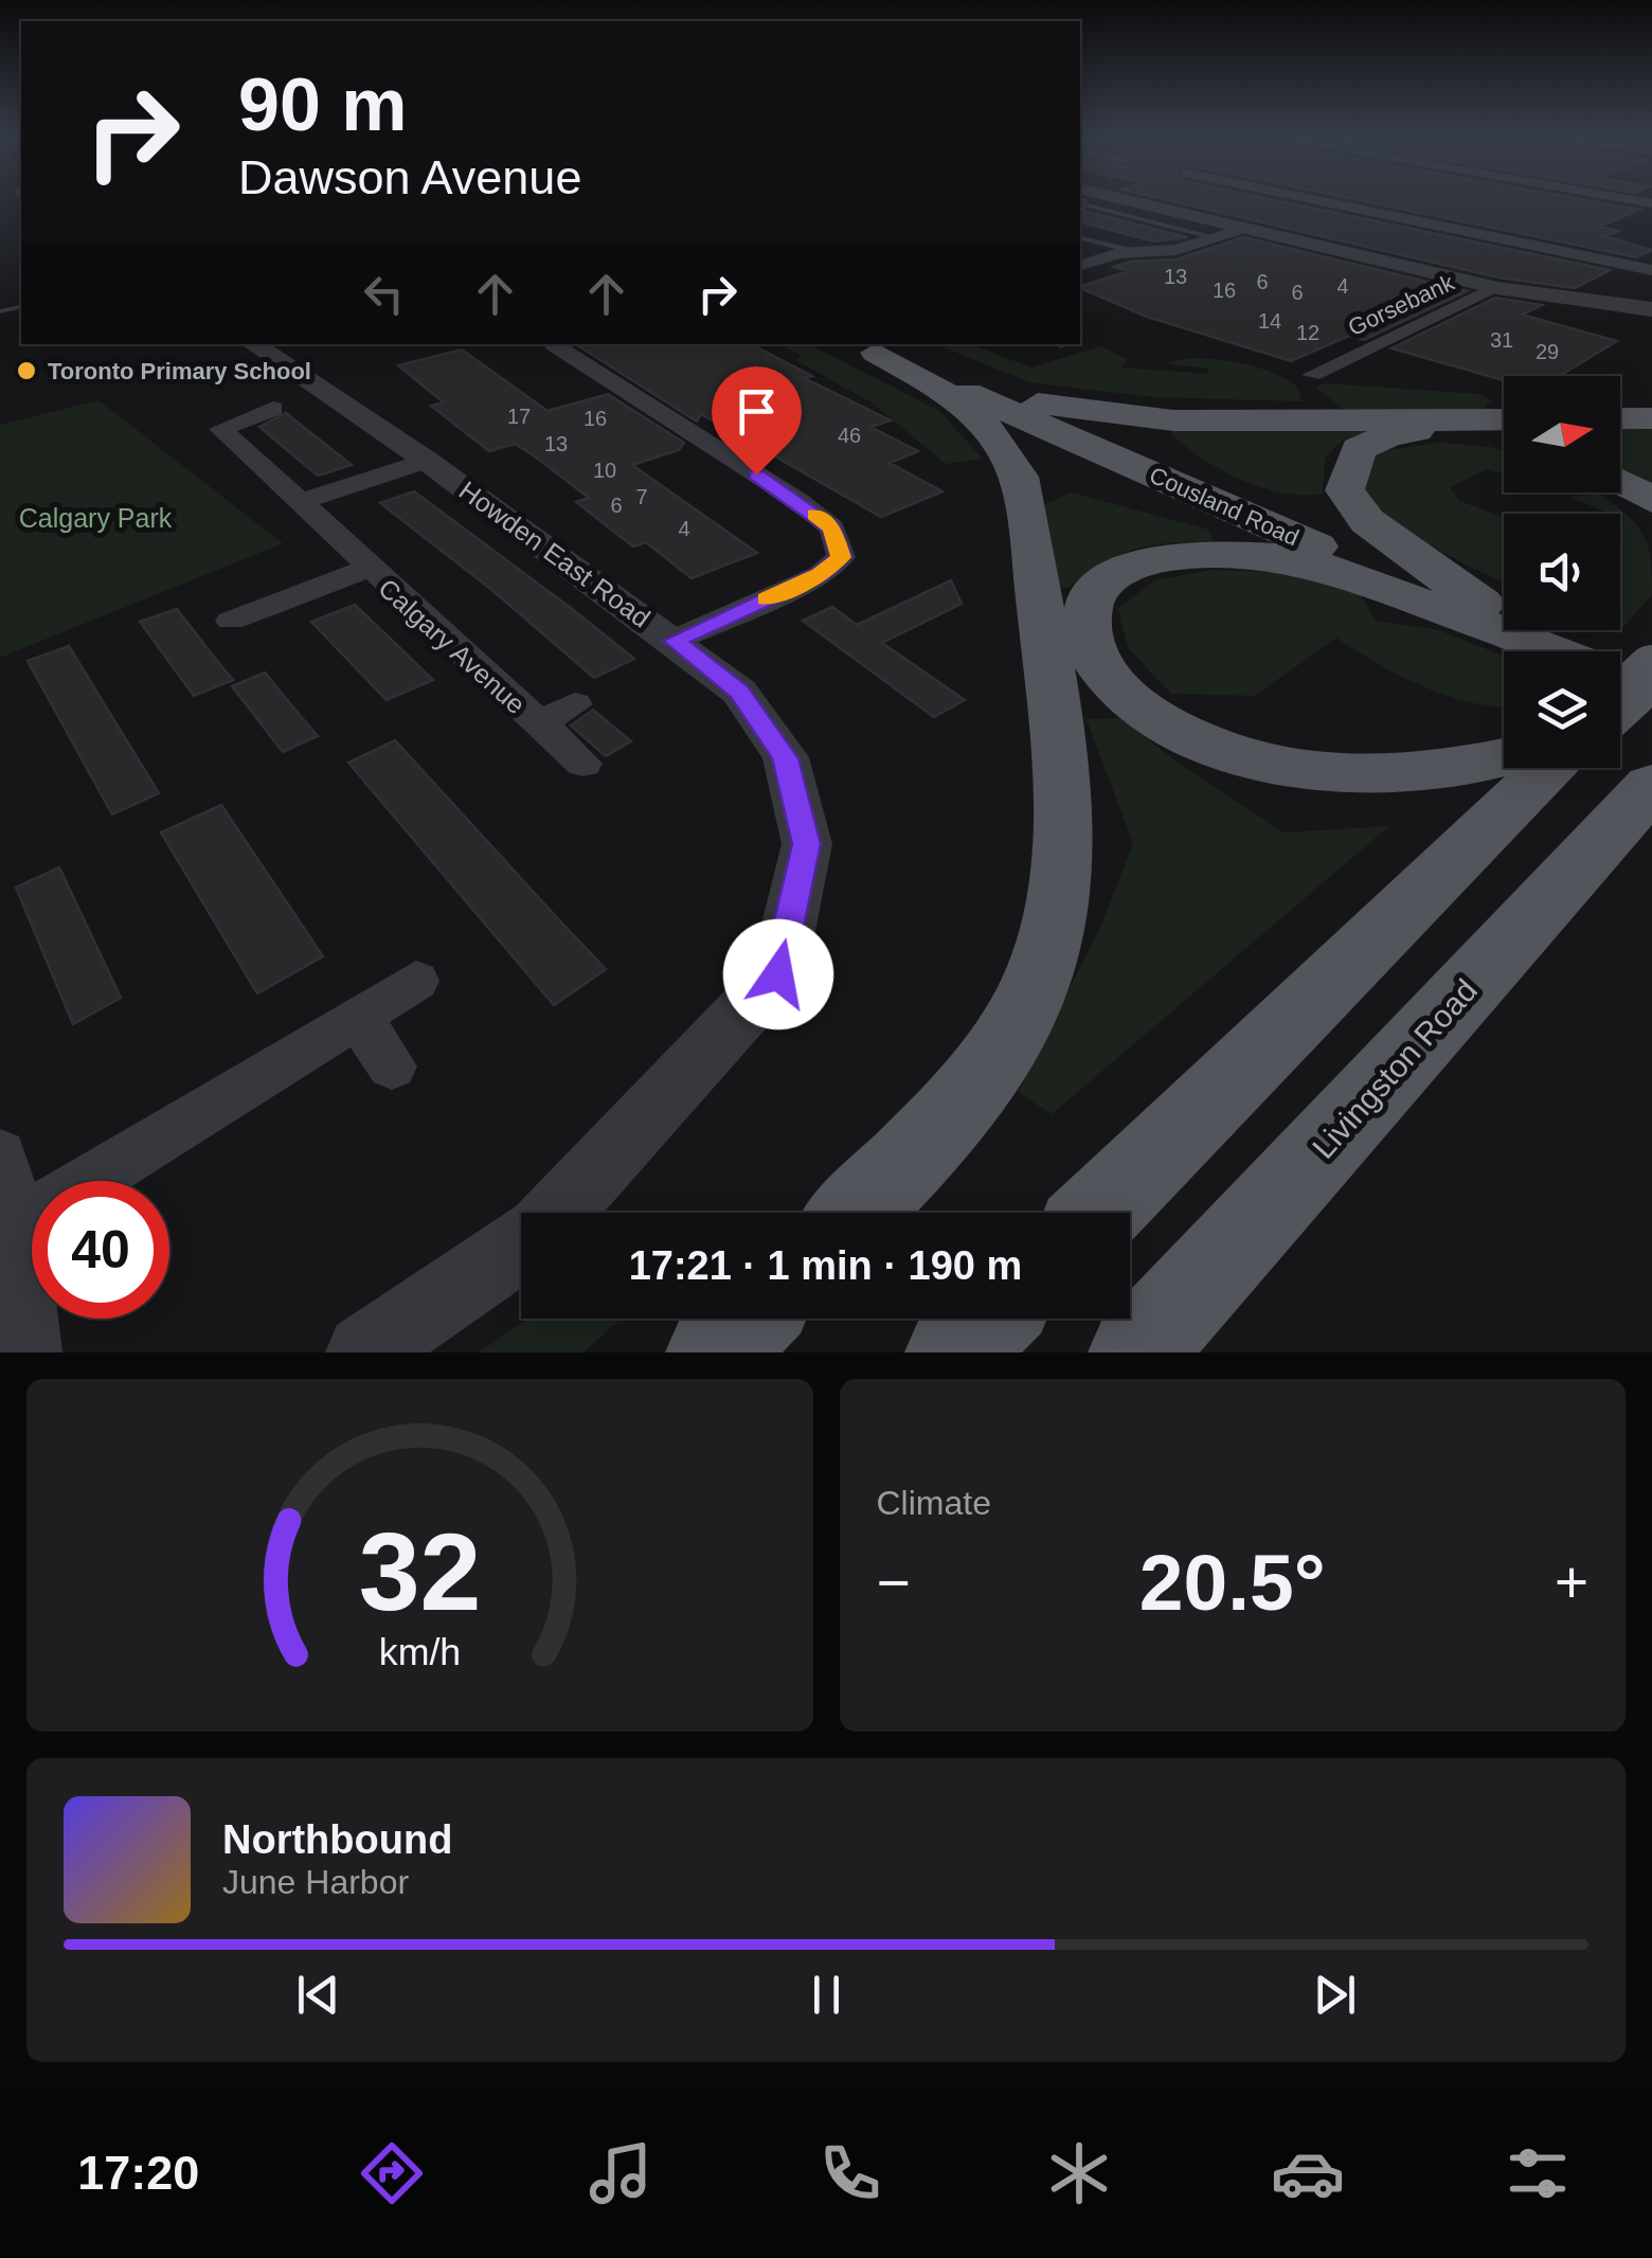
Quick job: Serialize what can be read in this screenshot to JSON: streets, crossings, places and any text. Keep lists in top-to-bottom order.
{
  "streets": {
    "main road": ["Cousland Road", "Livingston Road"],
    "street": ["Gorsebank", "Howden East Road", "Calgary Avenue"]
  },
  "parks": ["Calgary Park"],
  "places": ["Toronto Primary School"],
  "house_numbers": [
    "13",
    "6",
    "4",
    "16",
    "6",
    "14",
    "12",
    "31",
    "29",
    "17",
    "16",
    "46",
    "13",
    "10",
    "7",
    "6",
    "4"
  ],
  "north": "right",
  "page": {
    "turn": ["90 m", "Dawson Avenue"],
    "limit": "40",
    "trip": "17:21 · 1 min · 190 m",
    "tile": "Climate",
    "heat": ["−", "20.5°", "+"],
    "song": ["Northbound", "June Harbor"],
    "tabs": "17:20",
    "gauge": ["32", "km/h"]
  }
}
